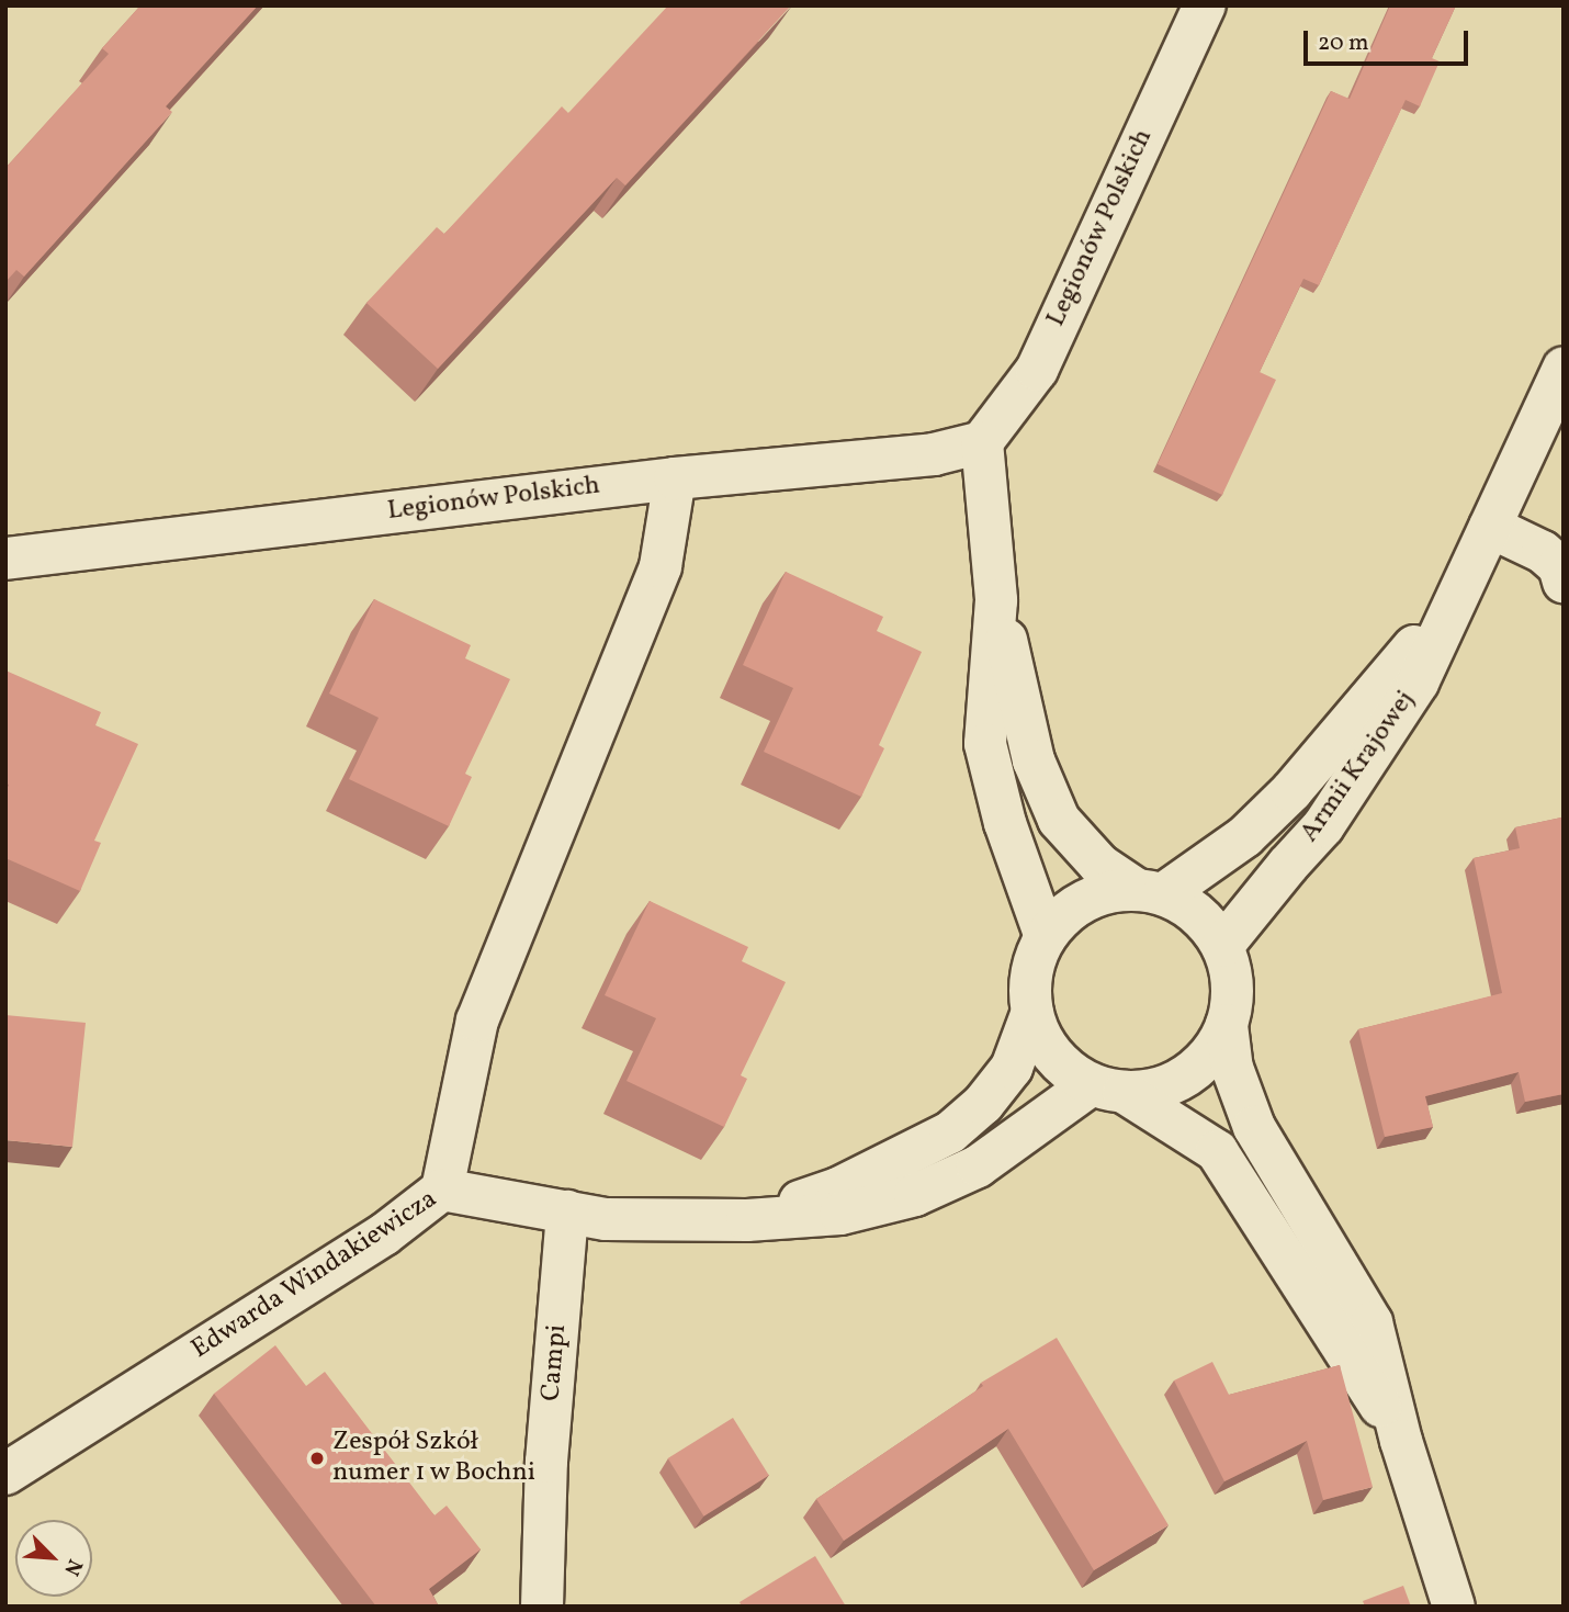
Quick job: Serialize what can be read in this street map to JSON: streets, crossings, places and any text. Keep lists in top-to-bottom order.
{
  "streets": {
    "street": [
      "Legionów Polskich",
      "Armii Krajowej",
      "Edwarda Windakiewicza",
      "Campi"
    ]
  },
  "crossings": [
    ["Armii Krajowej", "Edwarda Windakiewicza"],
    ["Edwarda Windakiewicza", "Campi"]
  ],
  "places": ["Zespół Szkół numer 1 w Bochni"],
  "scale_bar": "20 m",
  "north": "bottom right"
}
